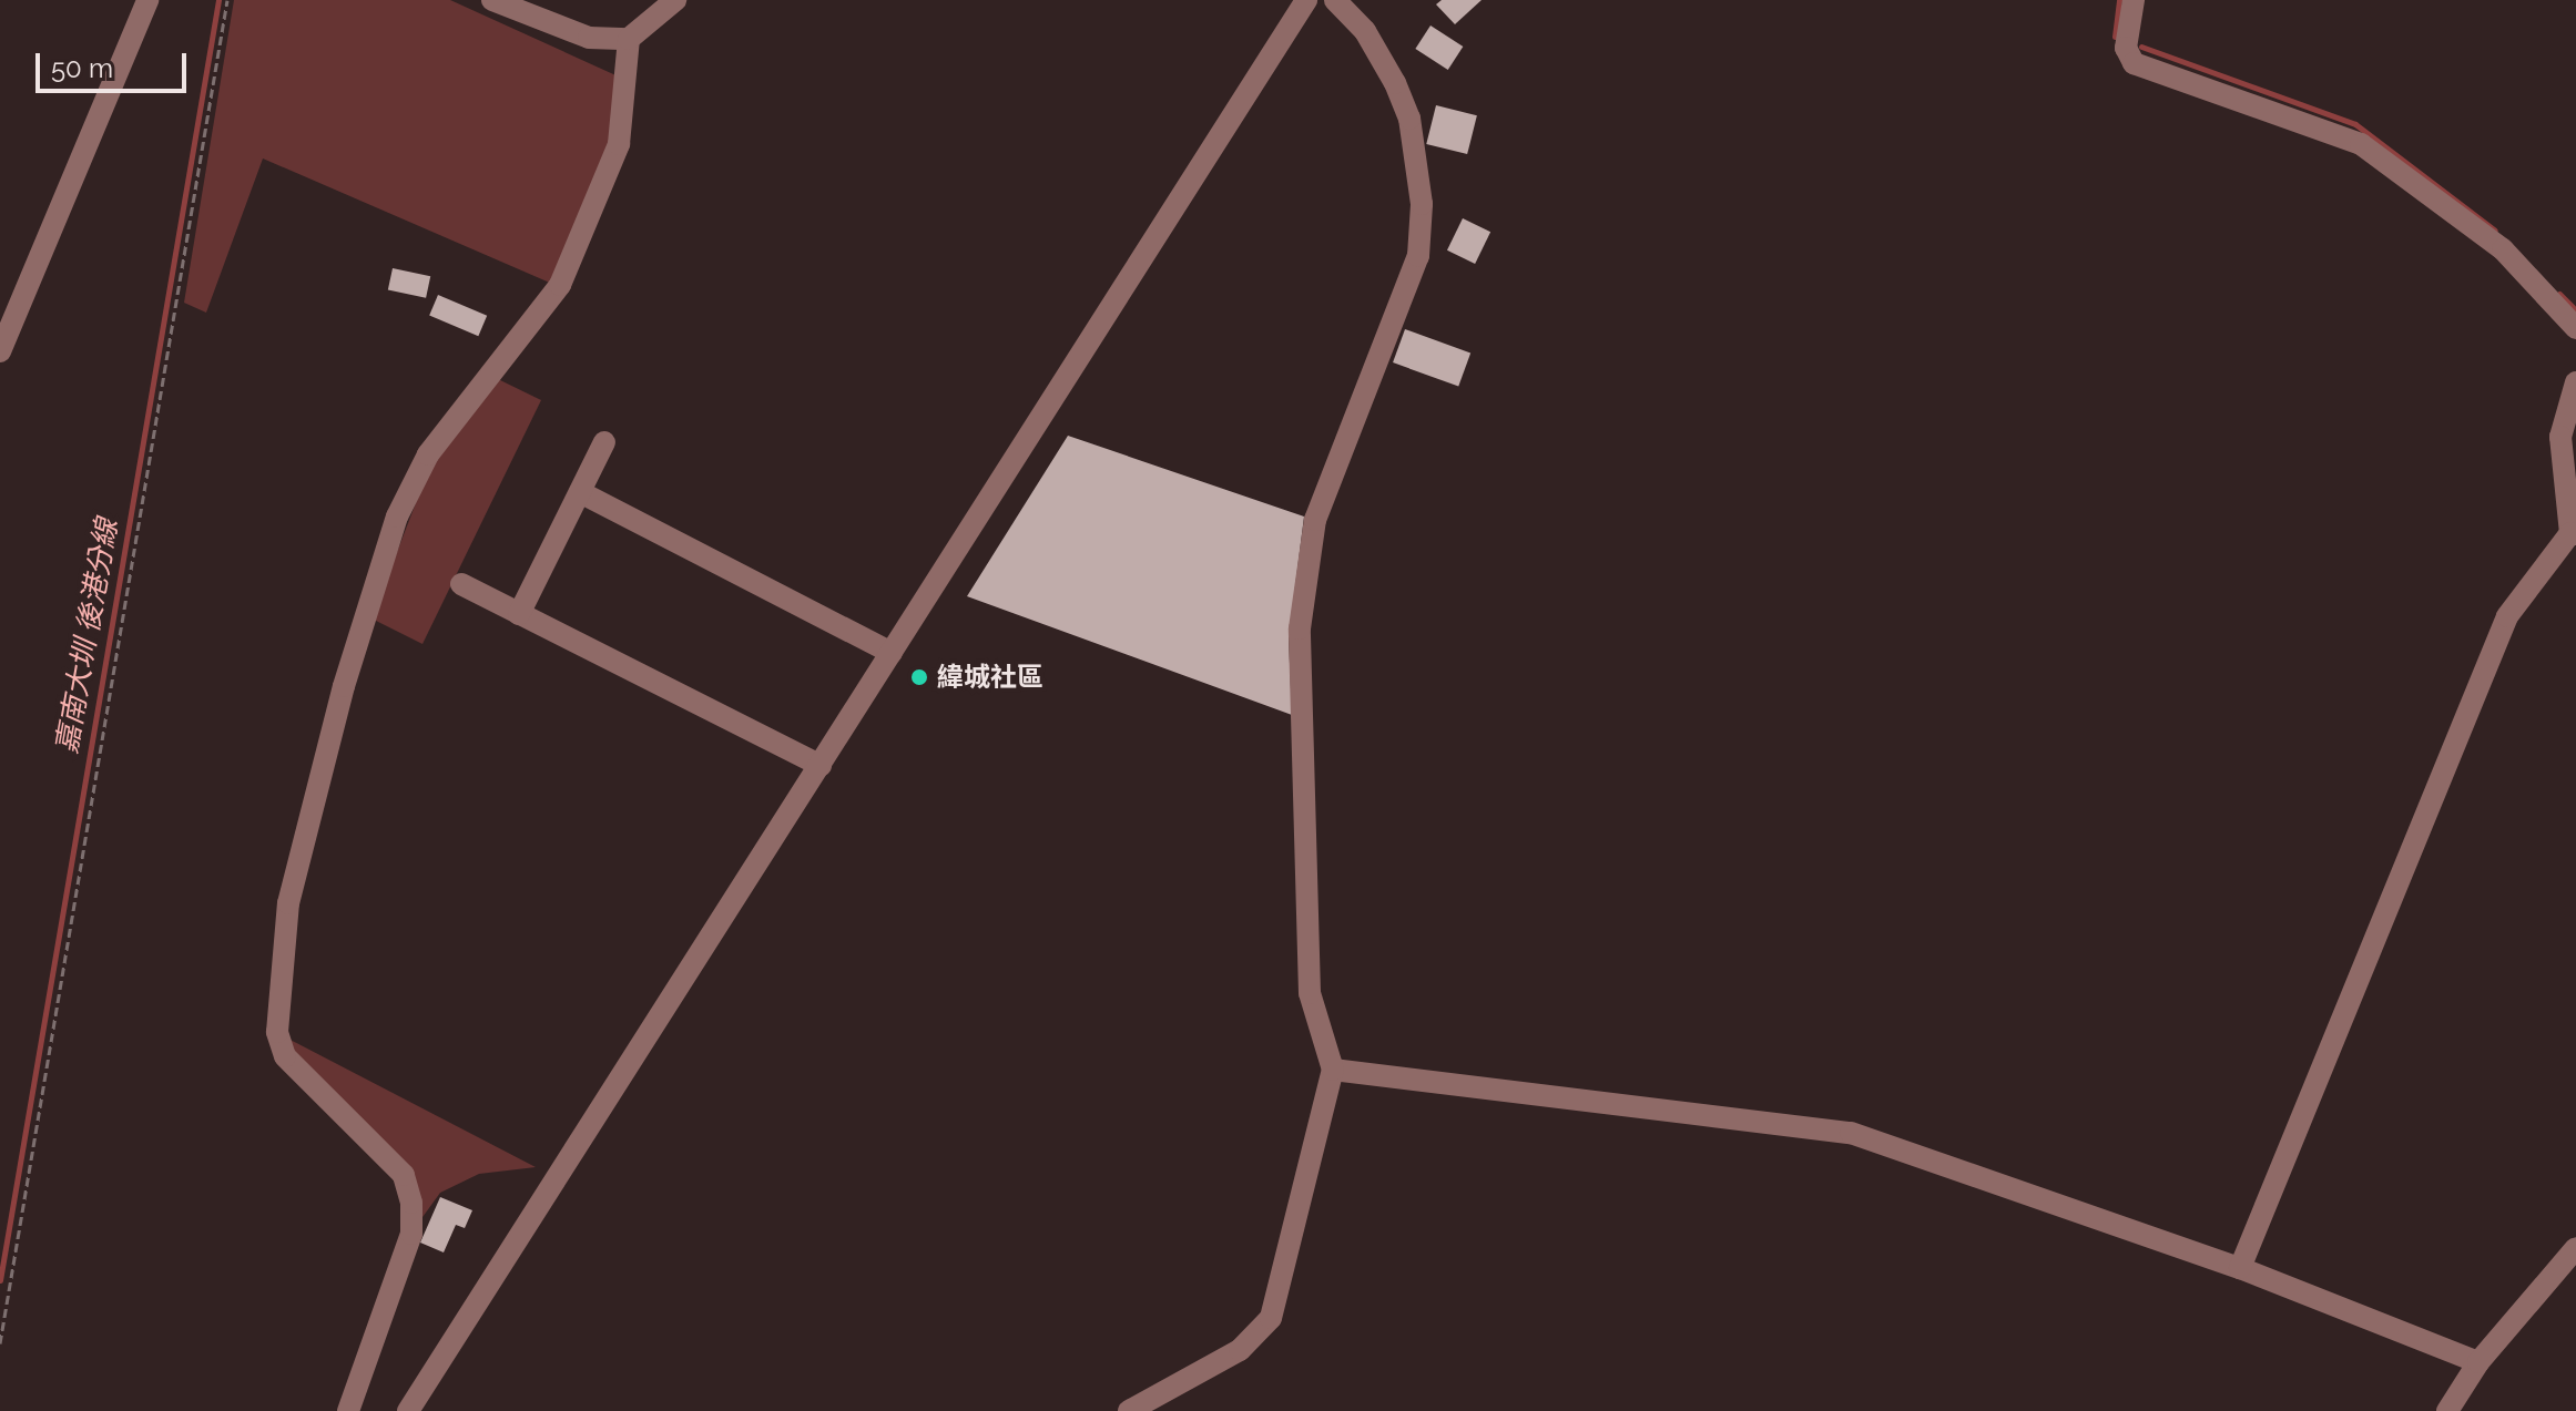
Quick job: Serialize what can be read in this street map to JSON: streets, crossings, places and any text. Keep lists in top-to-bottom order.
{
  "water": ["嘉南大圳 後港分線"],
  "places": ["緯城社區"],
  "scale_bar": "50 m"
}
